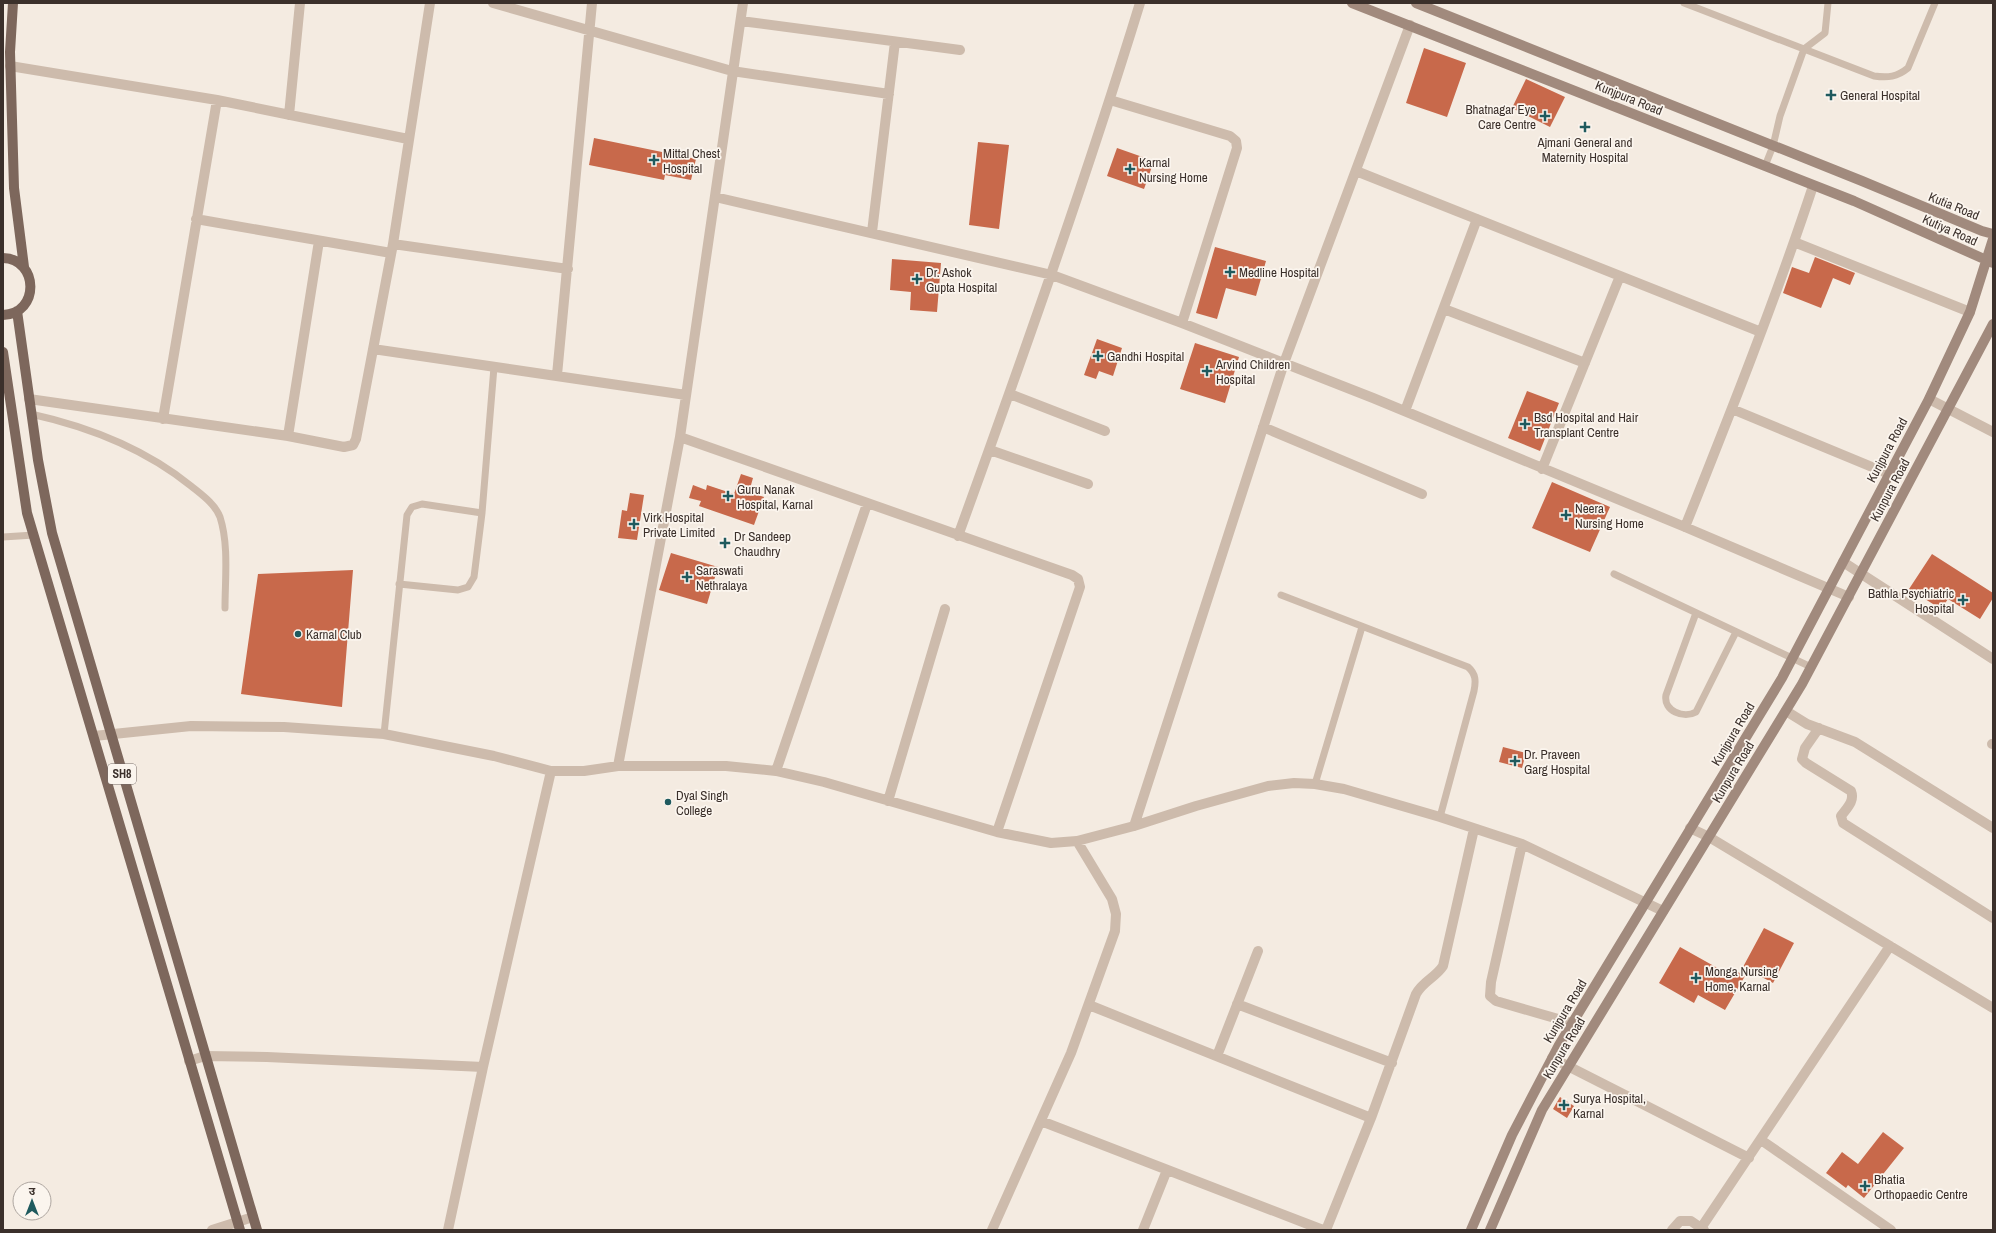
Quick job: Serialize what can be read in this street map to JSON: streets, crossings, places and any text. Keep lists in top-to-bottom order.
{
  "streets": {
    "main road": ["SH8"],
    "street": [
      "Kunjpura Road",
      "Kutia Road",
      "Kutiya Road",
      "Kunpura Road"
    ]
  },
  "crossings": [
    ["Kunjpura Road", "Kutia Road"],
    ["Kunjpura Road", "Kutiya Road"]
  ],
  "places": {
    "health": [
      "General Hospital",
      "Bhatnagar Eye Care Centre",
      "Ajmani General and Maternity Hospital",
      "Mittal Chest Hospital",
      "Karnal Nursing Home",
      "Medline Hospital",
      "Dr. Ashok Gupta Hospital",
      "Gandhi Hospital",
      "Arvind Children Hospital",
      "Bsd Hospital and Hair Transplant Centre",
      "Guru Nanak Hospital, Karnal",
      "Neera Nursing Home",
      "Virk Hospital Private Limited",
      "Dr Sandeep Chaudhry",
      "Saraswati Nethralaya",
      "Bathla Psychiatric Hospital",
      "Dr. Praveen Garg Hospital",
      "Monga Nursing Home, Karnal",
      "Surya Hospital, Karnal",
      "Bhatia Orthopaedic Centre"
    ],
    "other": ["Karnal Club", "Dyal Singh College"]
  },
  "north": "top"
}
